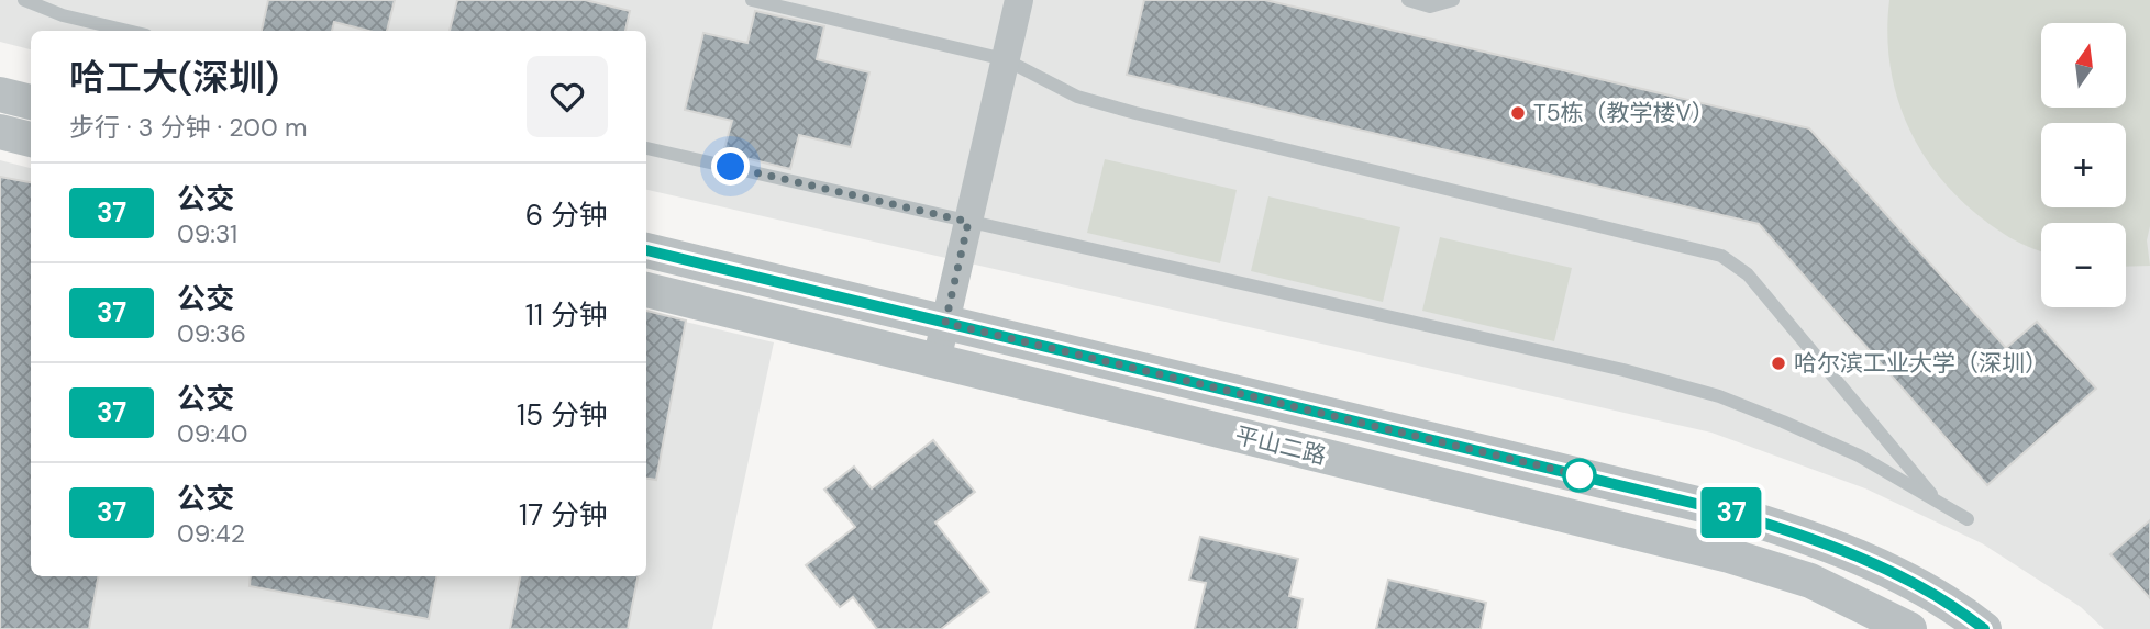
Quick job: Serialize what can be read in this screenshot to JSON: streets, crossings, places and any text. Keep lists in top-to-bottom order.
{
  "streets": {
    "street": ["平山二路"]
  },
  "places": ["T5栋（教学楼V）", "哈尔滨工业大学（深圳）"],
  "lines": ["bus line 37"],
  "north": "top",
  "page": {
    "on_map": "37",
    "map_buttons": ["+", "−"],
    "heading": ["哈工大(深圳)", "步行 · 3 分钟 · 200 m"],
    "list": [
      {
        "mark": "37",
        "name": "公交",
        "note": "09:31",
        "value": "6 分钟"
      },
      {
        "mark": "37",
        "name": "公交",
        "note": "09:36",
        "value": "11 分钟"
      },
      {
        "mark": "37",
        "name": "公交",
        "note": "09:40",
        "value": "15 分钟"
      },
      {
        "mark": "37",
        "name": "公交",
        "note": "09:42",
        "value": "17 分钟"
      }
    ]
  }
}
